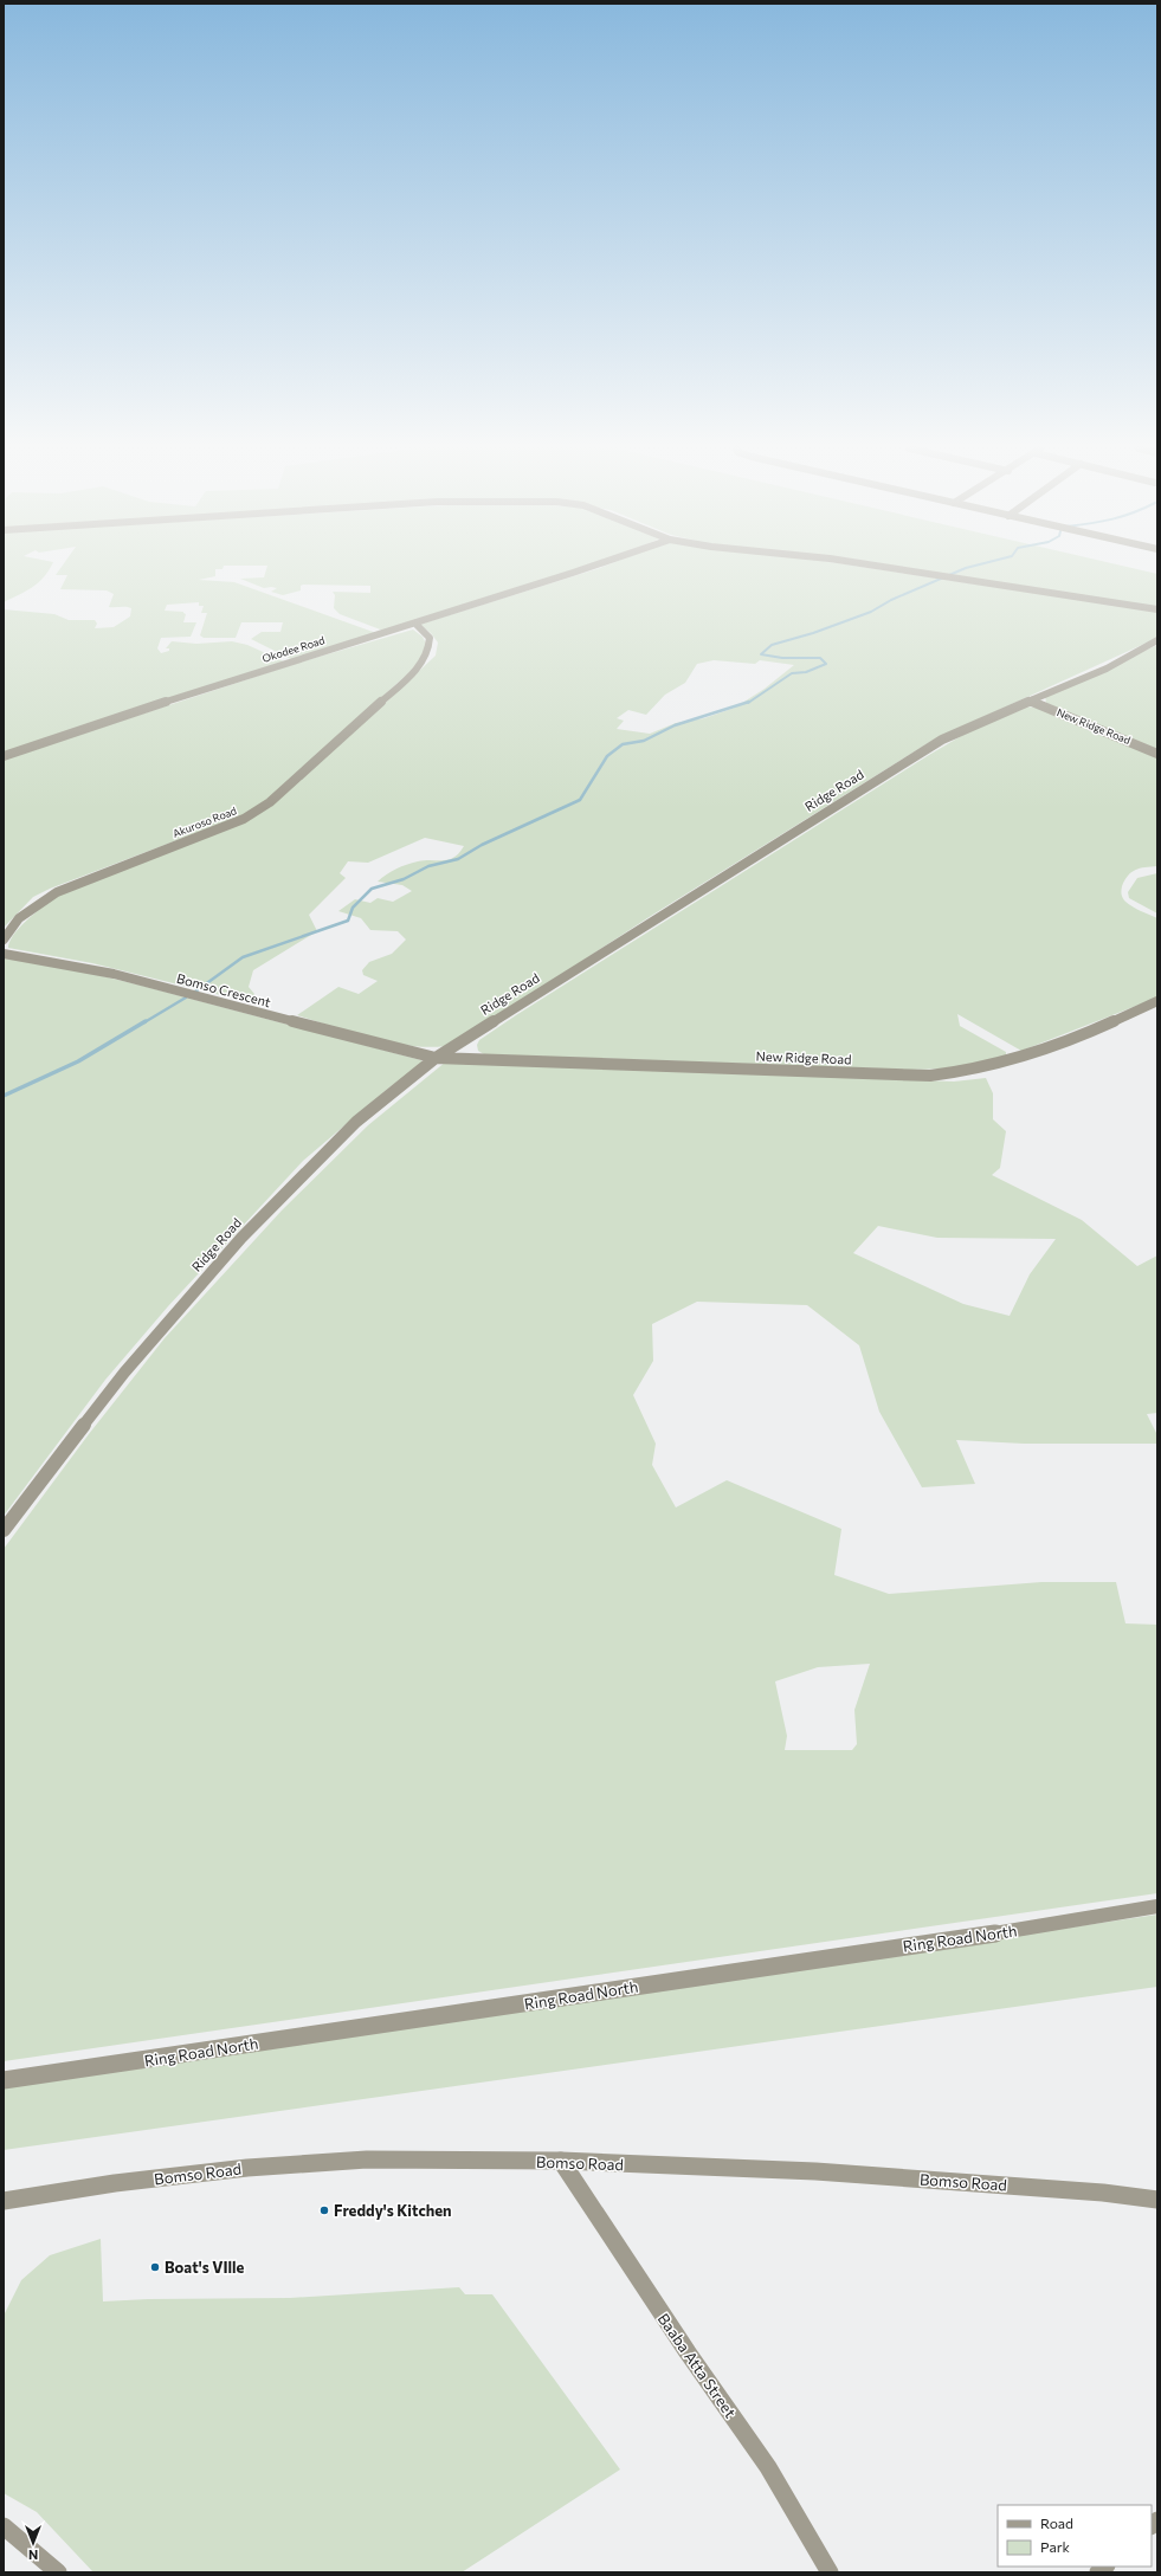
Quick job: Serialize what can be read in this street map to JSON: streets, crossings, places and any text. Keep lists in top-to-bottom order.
{
  "streets": {
    "street": [
      "Okodee Road",
      "New Ridge Road",
      "Ridge Road",
      "Akuroso Road",
      "Bomso Crescent",
      "Ring Road North",
      "Bomso Road",
      "Baaba Atta Street"
    ]
  },
  "crossings": [
    ["Okodee Road", "Akuroso Road"],
    ["New Ridge Road", "Ridge Road"],
    ["New Ridge Road", "Bomso Crescent"],
    ["Ridge Road", "Bomso Crescent"],
    ["Bomso Road", "Baaba Atta Street"]
  ],
  "places": ["Freddy's Kitchen", "Boat's VIlle"],
  "legend": ["Road", "Park"],
  "north": "bottom"
}
